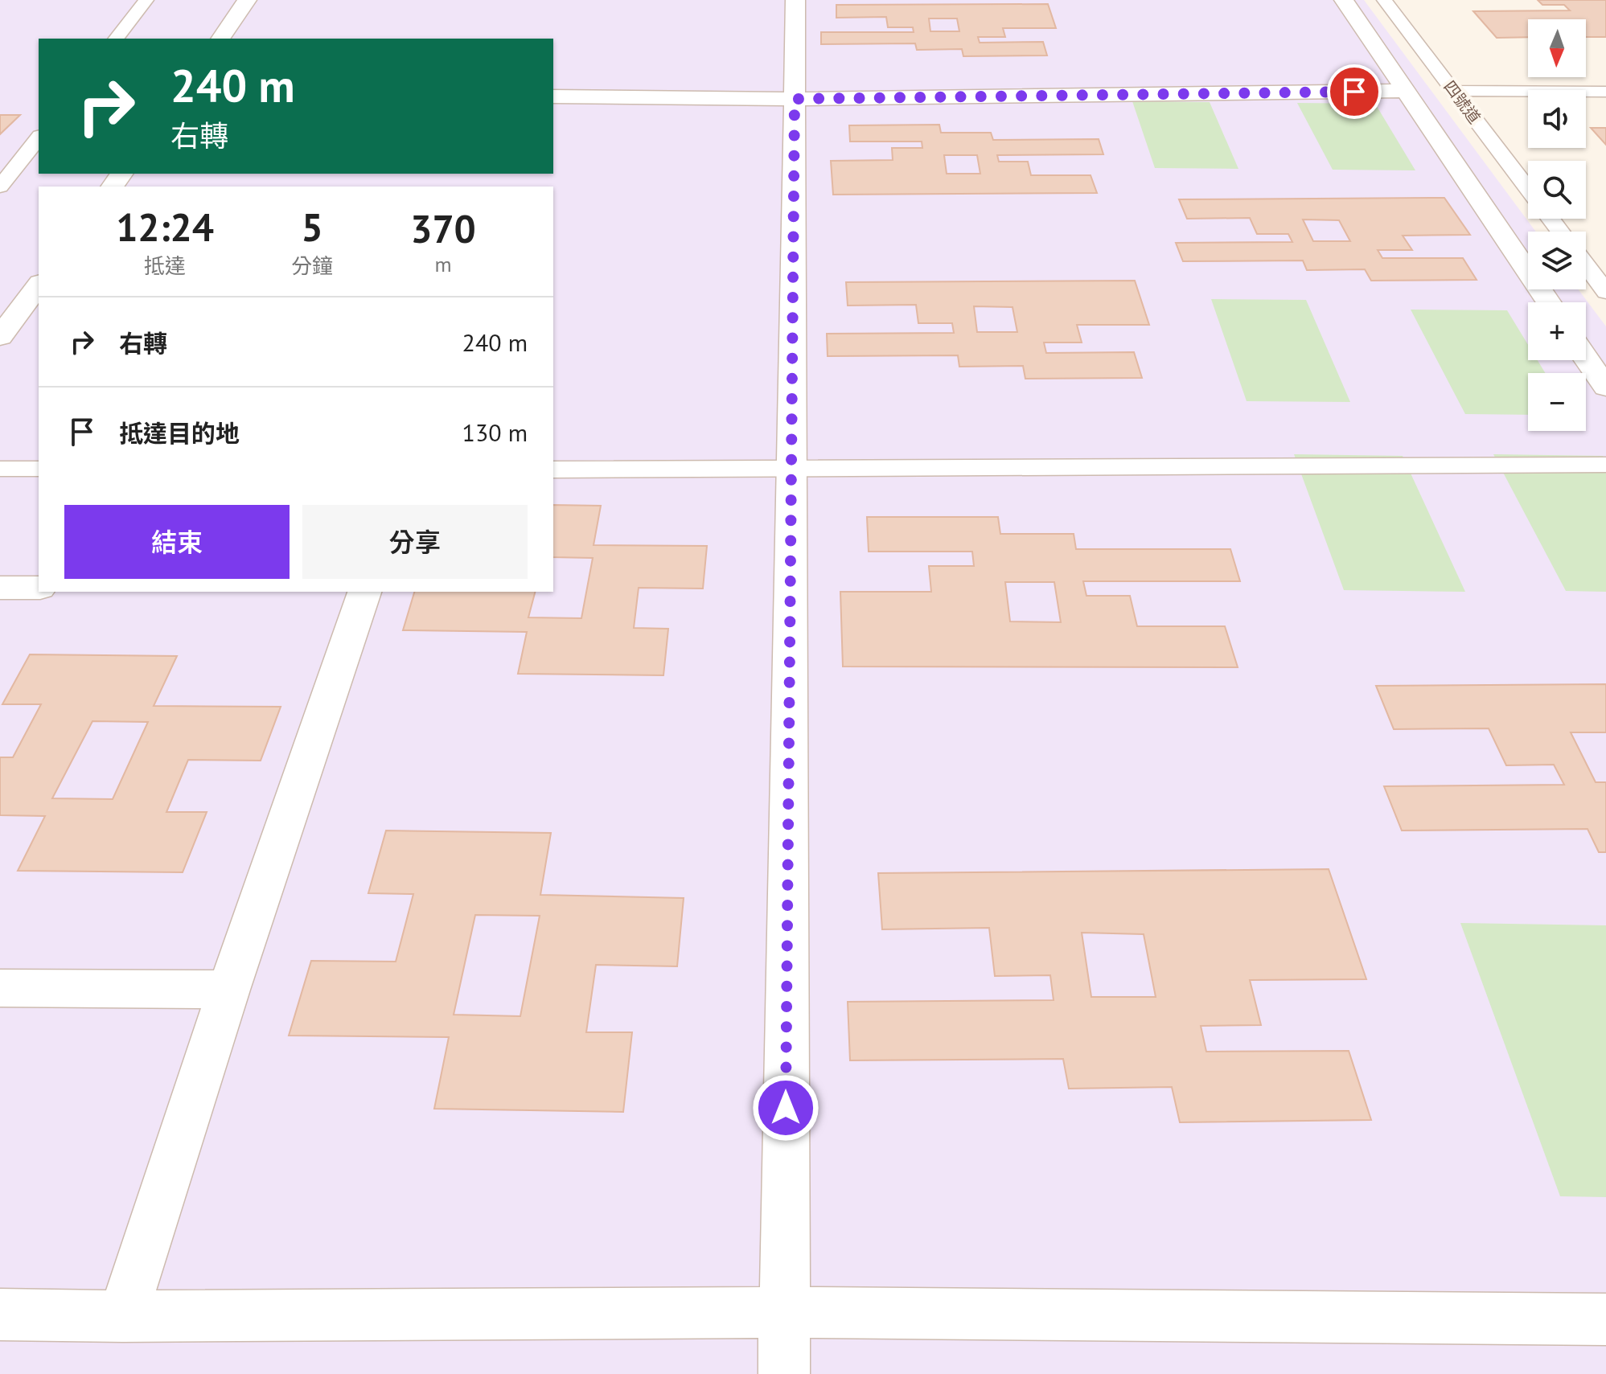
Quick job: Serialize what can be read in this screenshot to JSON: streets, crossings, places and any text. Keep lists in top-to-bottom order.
{
  "streets": {
    "lane": ["四號道"]
  },
  "north": "bottom",
  "page": {
    "map_buttons": ["+", "−"],
    "turn": ["240 m", "右轉"],
    "eta": [
      "12:24",
      "抵達",
      "5",
      "分鐘",
      "370",
      "m"
    ],
    "list": [
      {
        "name": "右轉",
        "value": "240 m"
      },
      {
        "name": "抵達目的地",
        "value": "130 m"
      }
    ],
    "buttons": ["結束", "分享"]
  }
}
